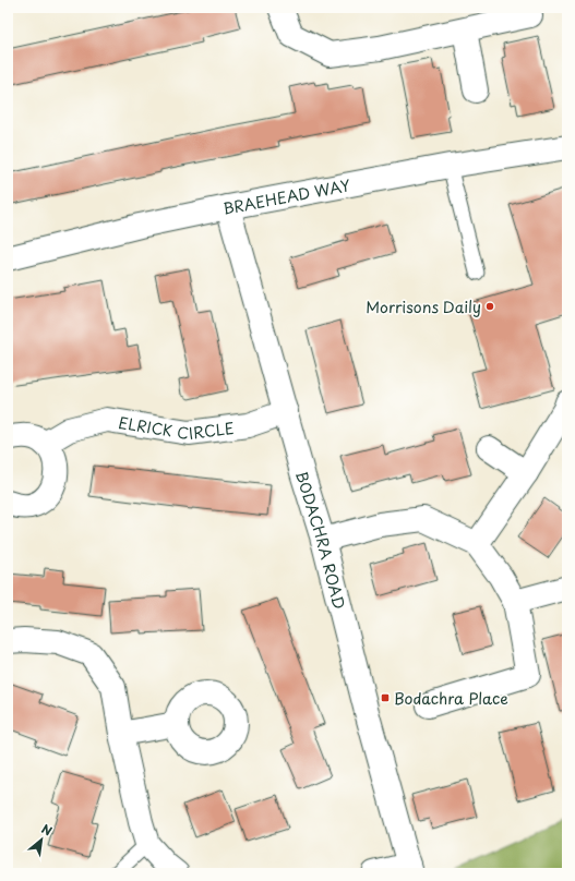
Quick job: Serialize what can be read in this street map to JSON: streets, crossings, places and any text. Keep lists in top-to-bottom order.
{
  "streets": {
    "street": ["BRAEHEAD WAY", "ELRICK CIRCLE", "BODACHRA ROAD"]
  },
  "crossings": [
    ["BRAEHEAD WAY", "BODACHRA ROAD"],
    ["ELRICK CIRCLE", "BODACHRA ROAD"]
  ],
  "places": {
    "other": ["Morrisons Daily"],
    "transit": ["Bodachra Place"]
  },
  "north": "top right"
}
